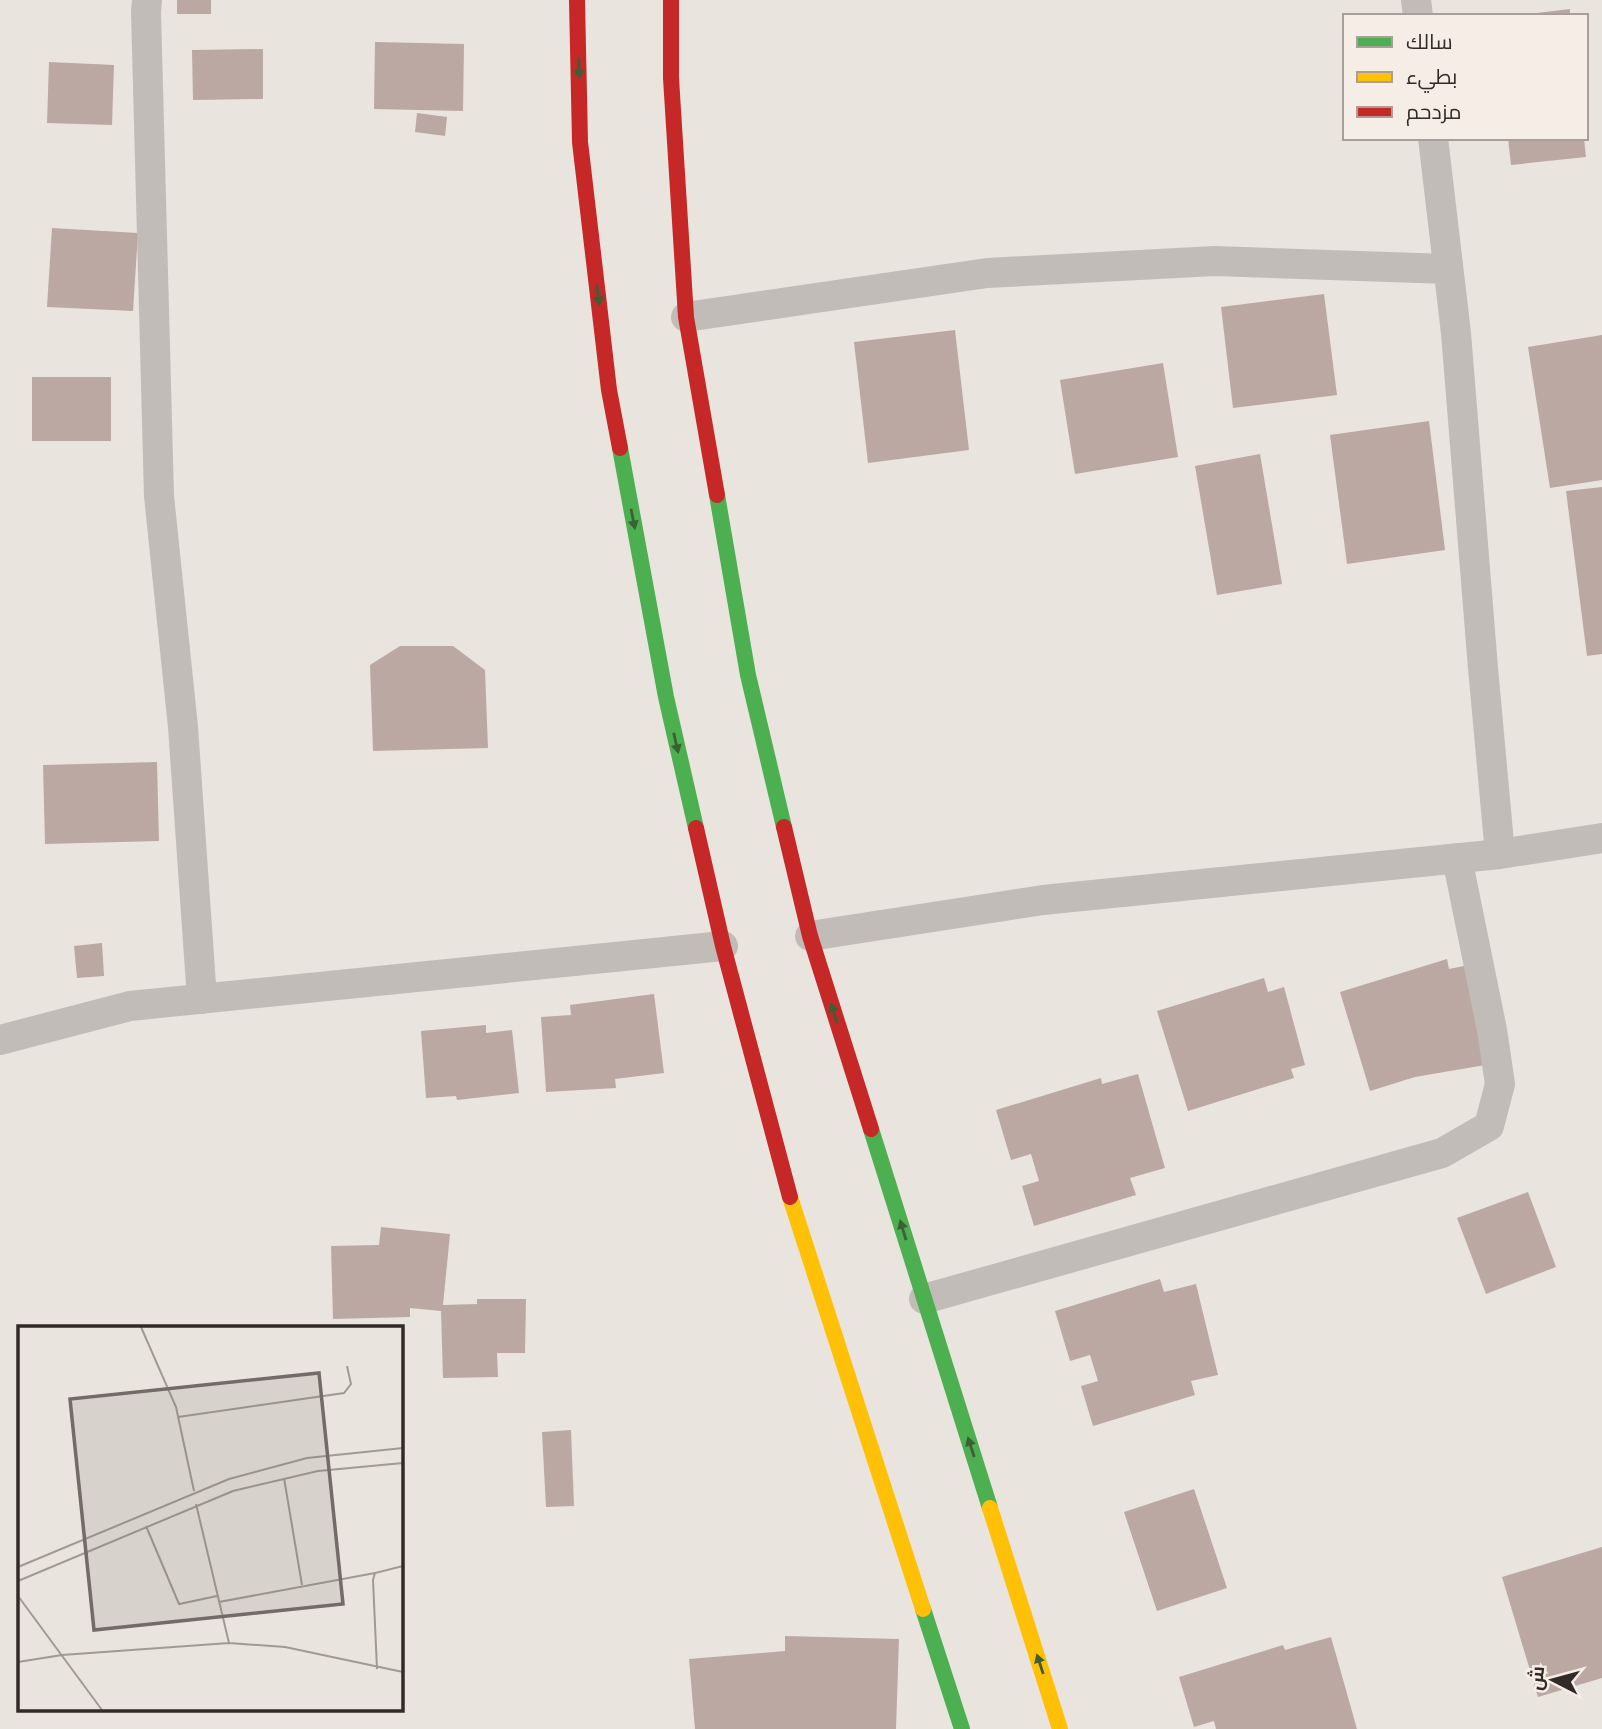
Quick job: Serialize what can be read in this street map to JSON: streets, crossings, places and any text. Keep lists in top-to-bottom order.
{
  "legend": ["سالك", "بطيء", "مزدحم"],
  "north": "left"
}
